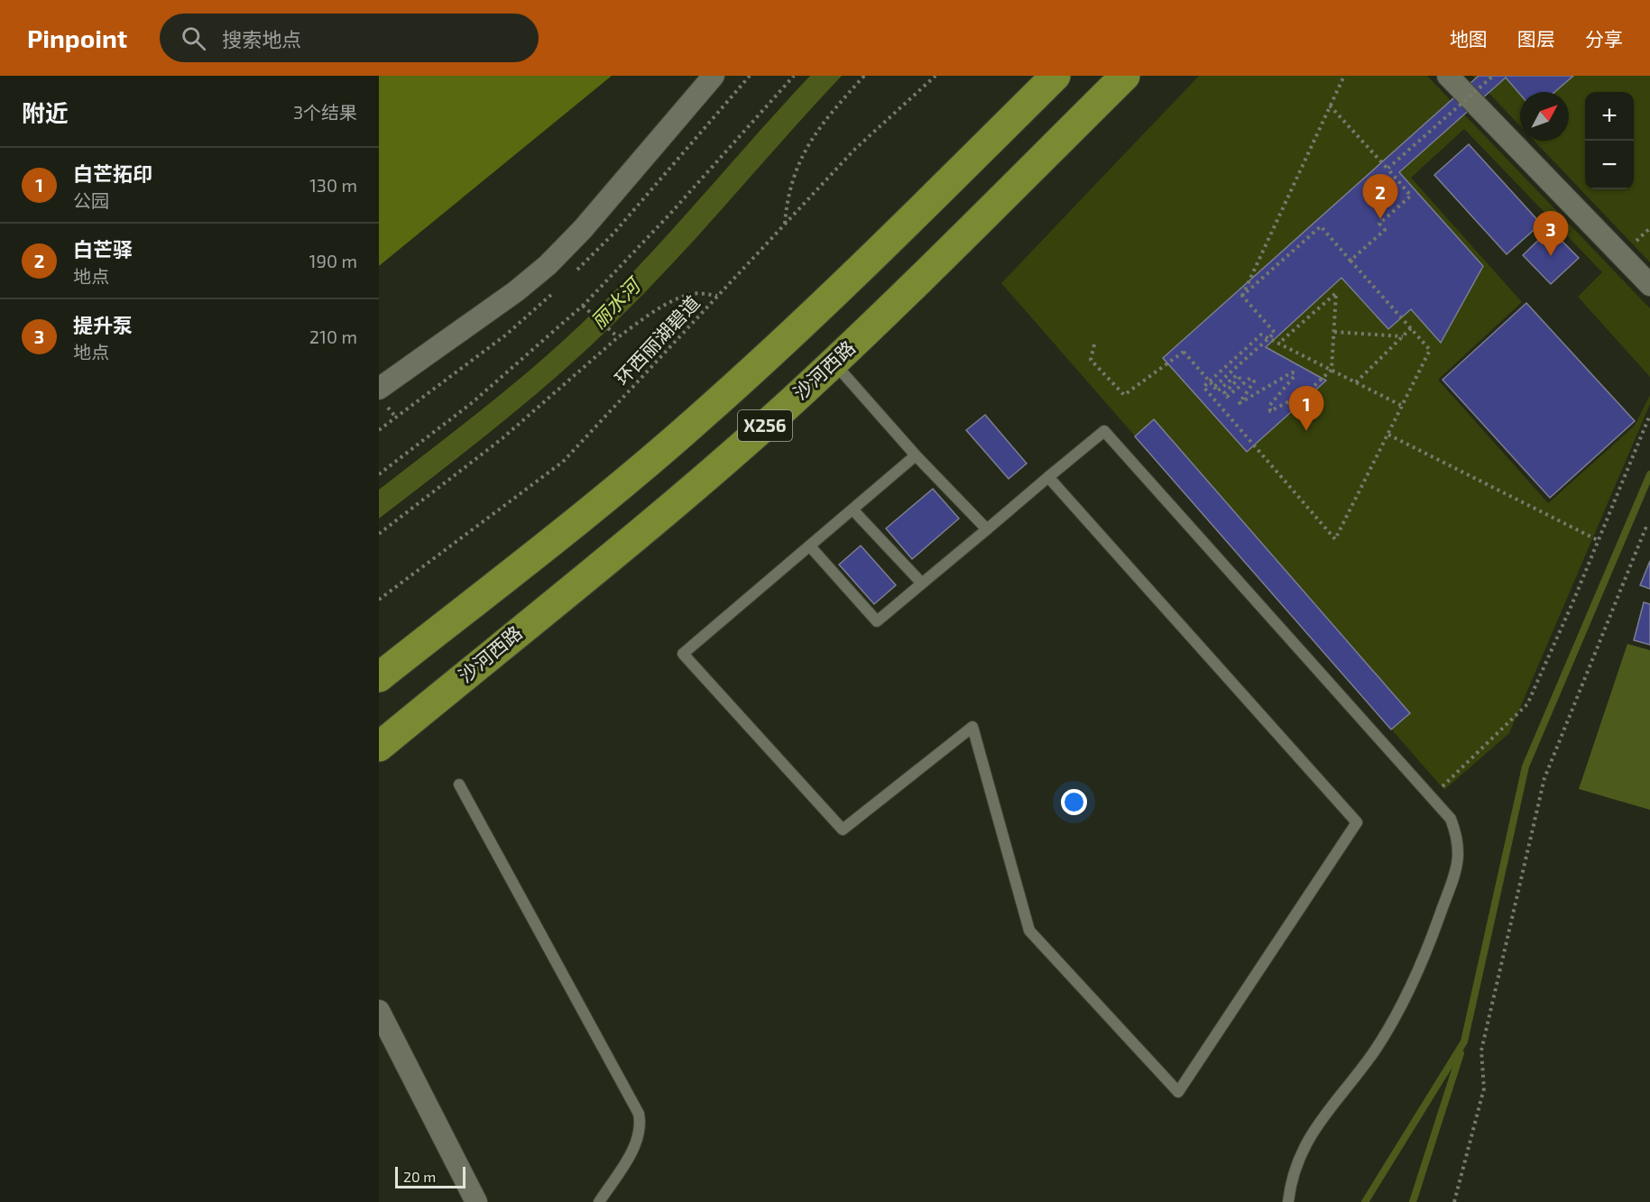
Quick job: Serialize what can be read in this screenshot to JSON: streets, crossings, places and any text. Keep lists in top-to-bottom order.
{
  "streets": {
    "main road": ["沙河西路", "X256"],
    "path": ["环西丽湖碧道"]
  },
  "water": ["丽水河"],
  "scale_bar": "20 m",
  "north": "top right",
  "page": {
    "header": "Pinpoint",
    "search": "搜索地点",
    "nav": ["地图", "图层", "分享"],
    "heading": ["附近", "3个结果"],
    "map_buttons": ["+", "−"],
    "list": [
      {
        "mark": "1",
        "name": "白芒拓印",
        "note": "公园",
        "value": "130 m"
      },
      {
        "mark": "2",
        "name": "白芒驿",
        "note": "地点",
        "value": "190 m"
      },
      {
        "mark": "3",
        "name": "提升泵",
        "note": "地点",
        "value": "210 m"
      }
    ],
    "pins": ["2", "3", "1"],
    "scale": "20 m"
  }
}
